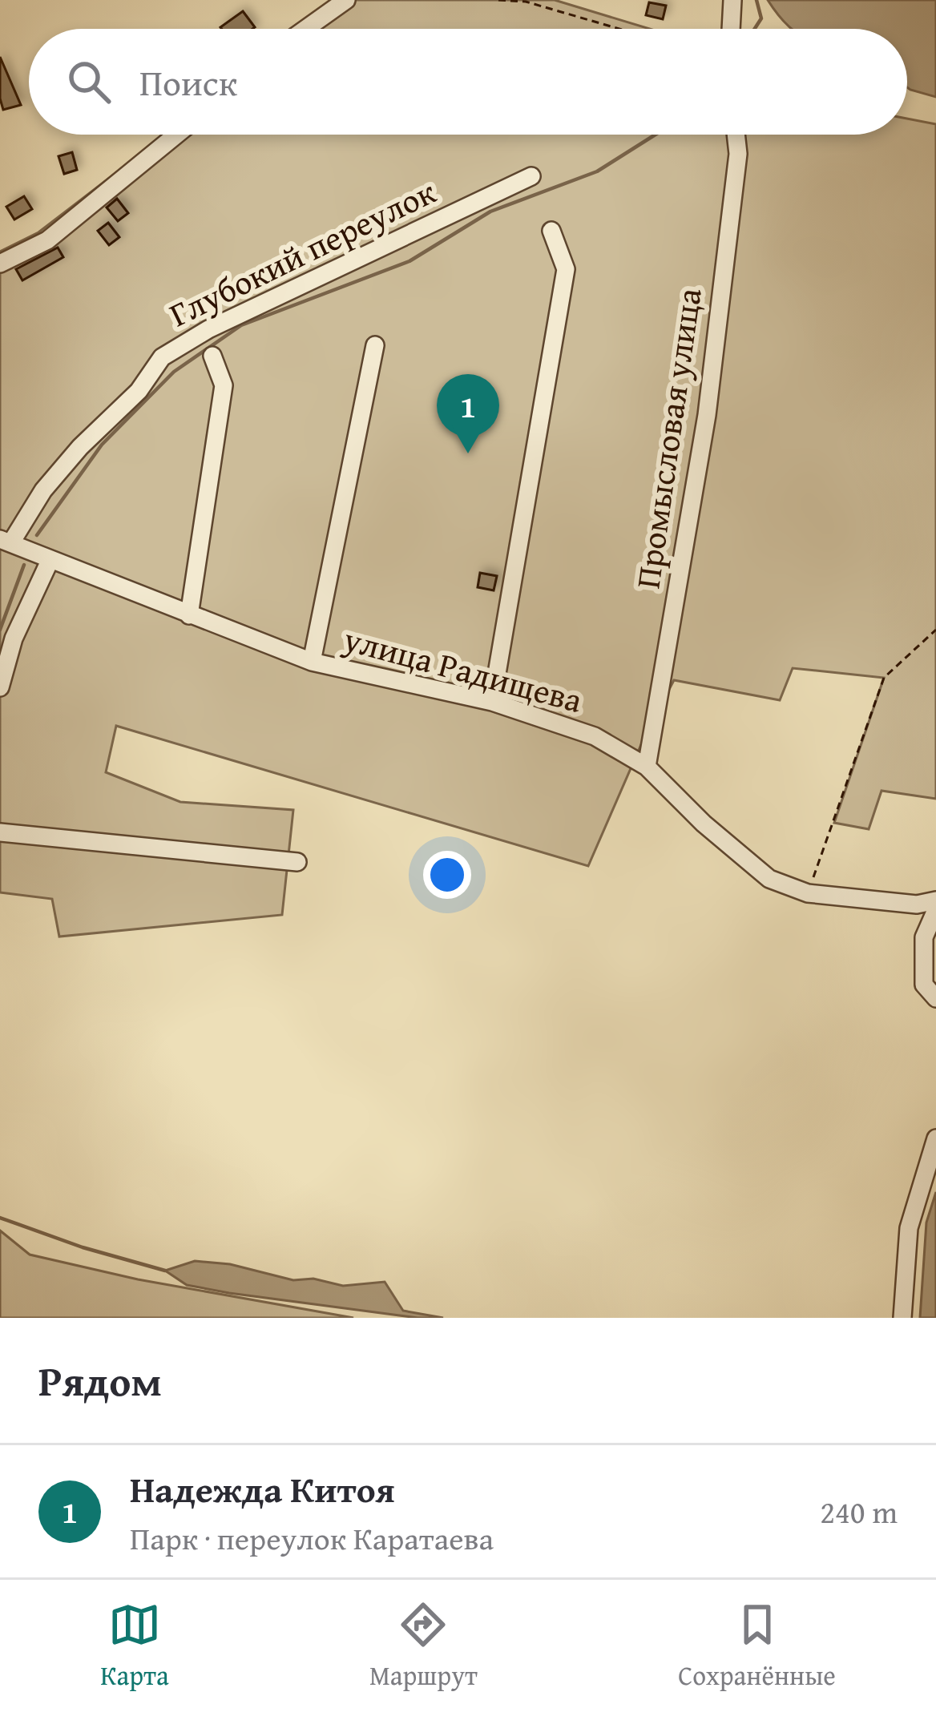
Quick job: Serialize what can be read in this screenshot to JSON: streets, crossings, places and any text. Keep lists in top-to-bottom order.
{
  "streets": {
    "street": ["Глубокий переулок", "Промысловая улица", "улица Радищева"]
  },
  "crossings": [
    ["Глубокий переулок", "улица Радищева"],
    ["Промысловая улица", "улица Радищева"]
  ],
  "page": {
    "search": "Поиск",
    "pins": "1",
    "heading": "Рядом",
    "list": [
      {
        "mark": "1",
        "name": "Надежда Китоя",
        "note": "Парк · переулок Каратаева",
        "value": "240 m"
      }
    ],
    "nav": ["Карта", "Маршрут", "Сохранённые"]
  }
}
